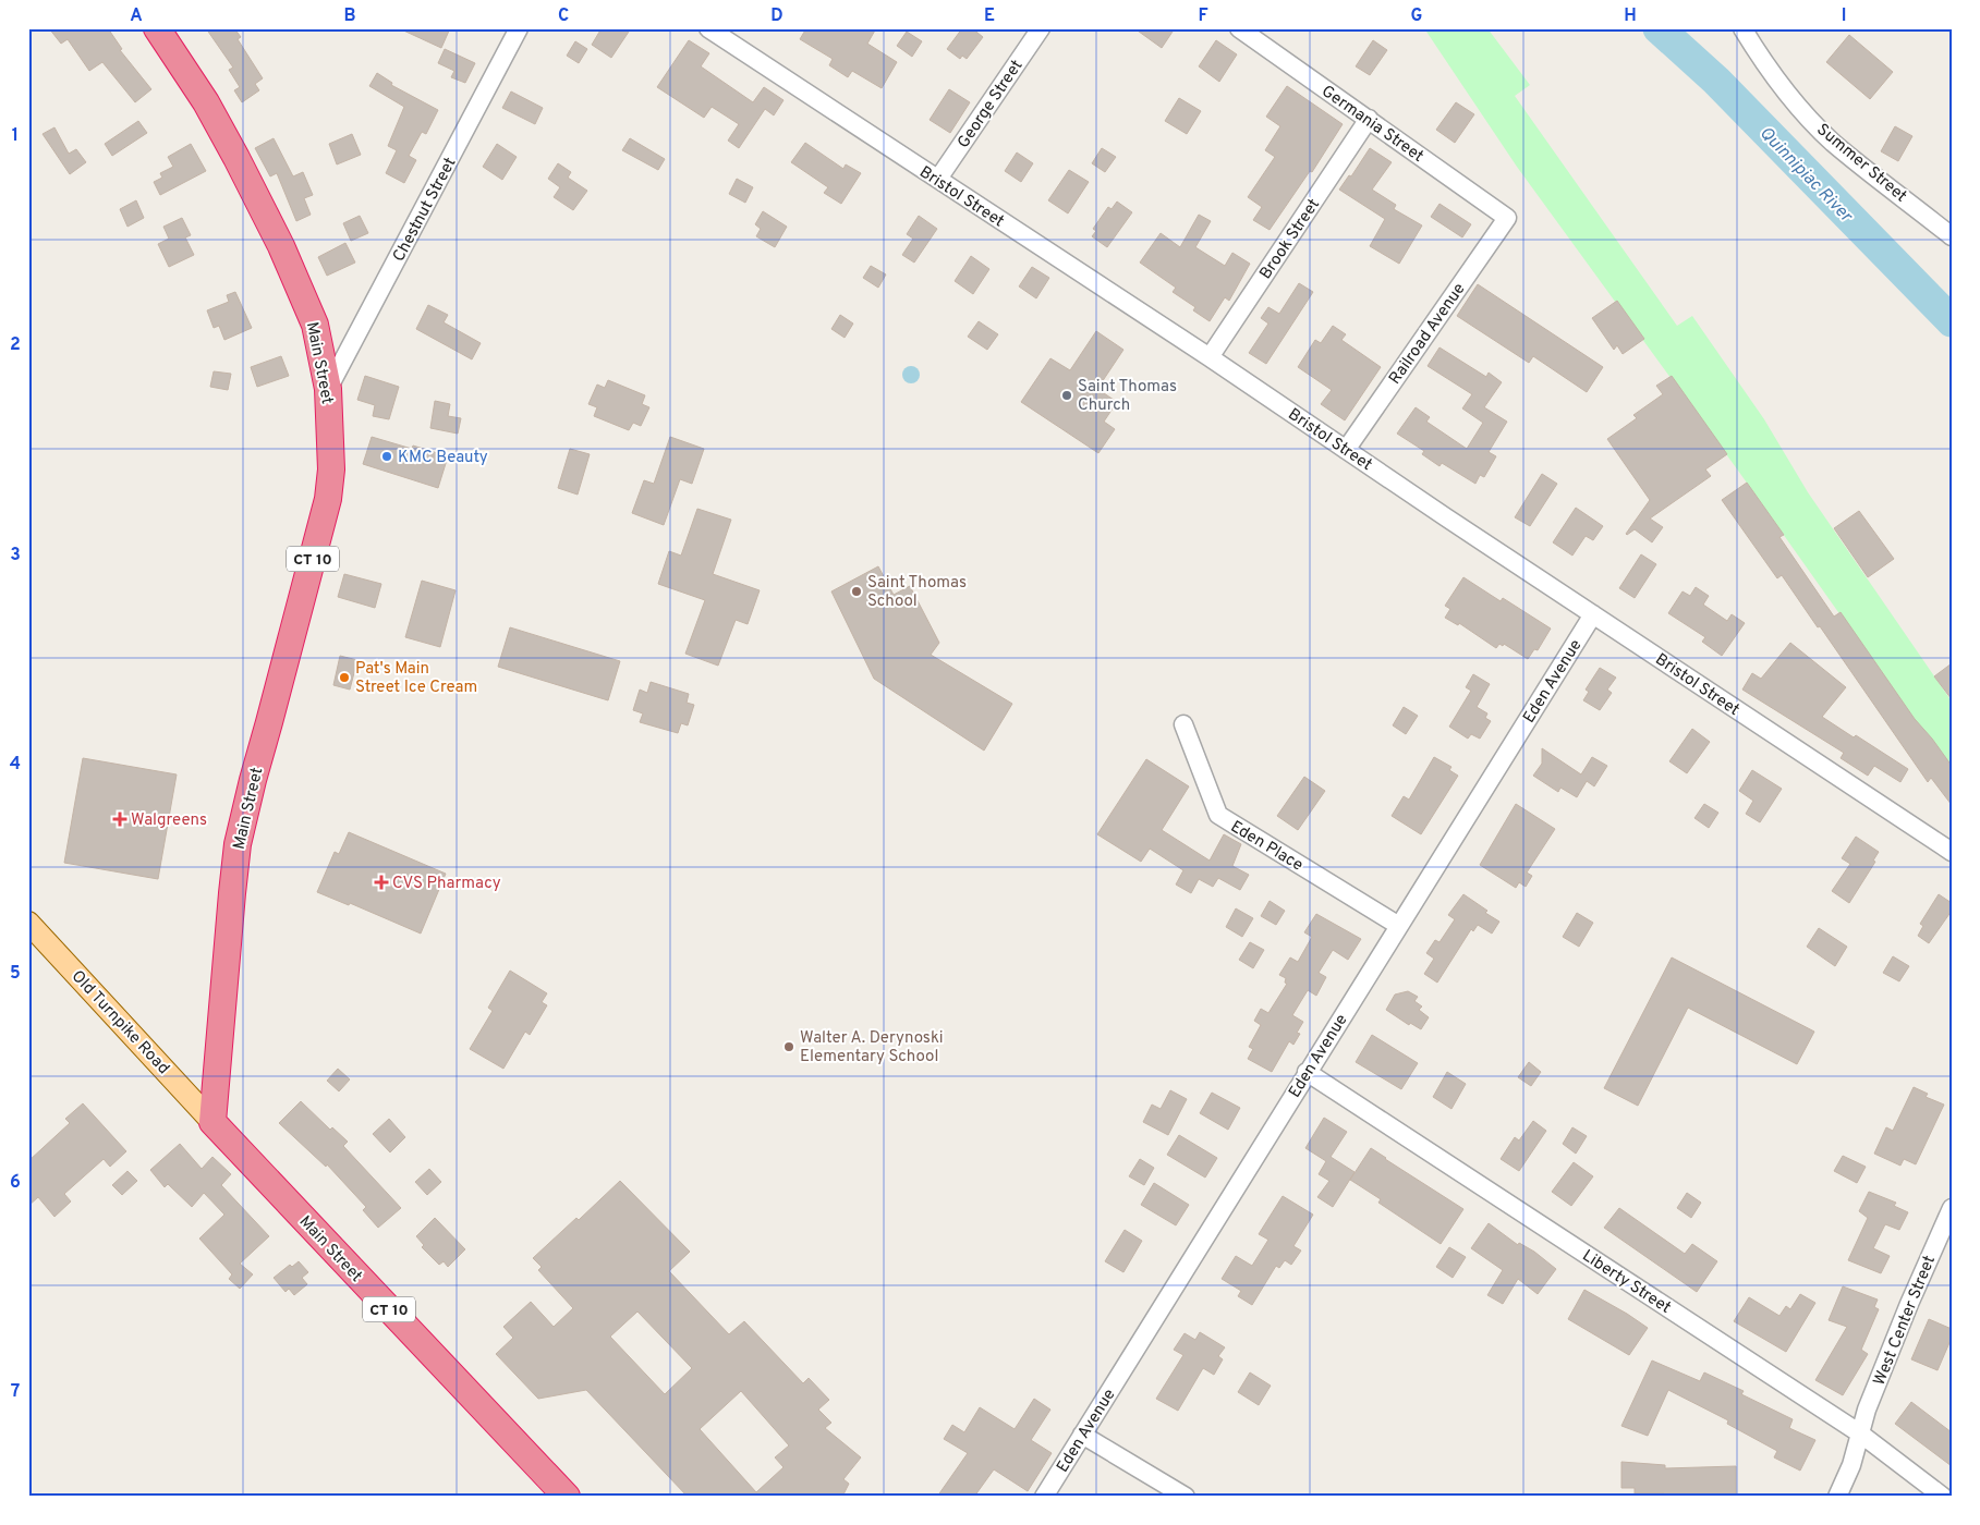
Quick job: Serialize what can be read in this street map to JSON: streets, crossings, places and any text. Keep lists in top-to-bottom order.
{
  "streets": {
    "highway": ["Main Street", "CT 10"],
    "main road": ["Old Turnpike Road"],
    "street": [
      "George Street",
      "Germania Street",
      "Summer Street",
      "Bristol Street",
      "Chestnut Street",
      "Brook Street",
      "Railroad Avenue",
      "Eden Avenue",
      "Eden Place",
      "Liberty Street",
      "West Center Street"
    ]
  },
  "crossings": [
    ["George Street", "Bristol Street"],
    ["Germania Street", "Brook Street"],
    ["Germania Street", "Railroad Avenue"],
    ["Bristol Street", "Brook Street"],
    ["Bristol Street", "Railroad Avenue"],
    ["Bristol Street", "Eden Avenue"],
    ["Chestnut Street", "Main Street"],
    ["Main Street", "Old Turnpike Road"],
    ["Eden Avenue", "Eden Place"],
    ["Eden Avenue", "Liberty Street"],
    ["Liberty Street", "West Center Street"]
  ],
  "water": ["Quinnipiac River"],
  "places": {
    "other": [
      "Saint Thomas Church",
      "KMC Beauty",
      "Saint Thomas School",
      "Pat's Main Street Ice Cream",
      "Walter A. Derynoski Elementary School"
    ],
    "health": ["Walgreens", "CVS Pharmacy"]
  },
  "grid": {
    "columns": [
      "A",
      "B",
      "C",
      "D",
      "E",
      "F",
      "G",
      "H",
      "I"
    ],
    "rows": [
      "1",
      "2",
      "3",
      "4",
      "5",
      "6",
      "7"
    ]
  }
}
